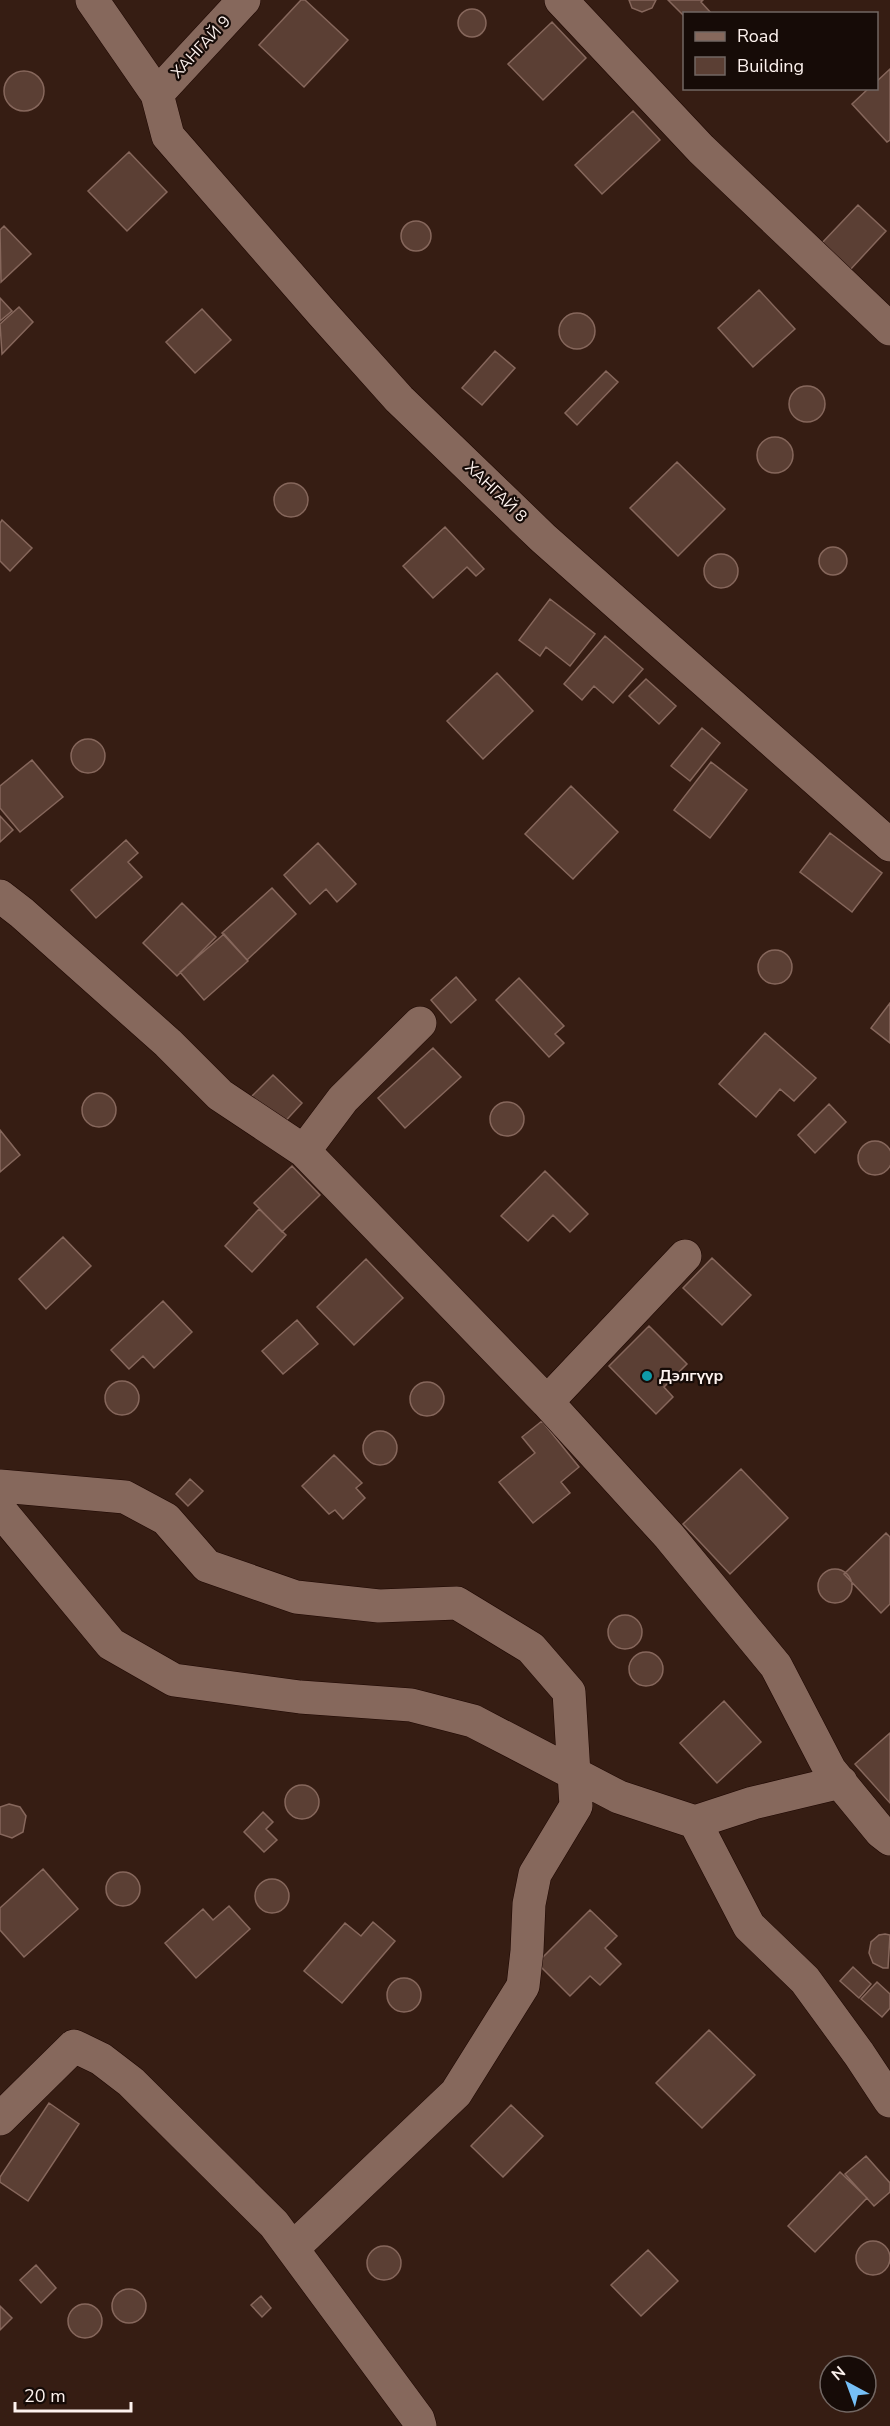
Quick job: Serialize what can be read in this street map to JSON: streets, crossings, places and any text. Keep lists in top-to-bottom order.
{
  "streets": {
    "street": ["ХАНГАЙ 9", "ХАНГАЙ 8"]
  },
  "crossings": [
    ["ХАНГАЙ 9", "ХАНГАЙ 8"]
  ],
  "places": ["Дэлгүүр"],
  "legend": ["Road", "Building"],
  "scale_bar": "20 m",
  "north": "top left"
}
